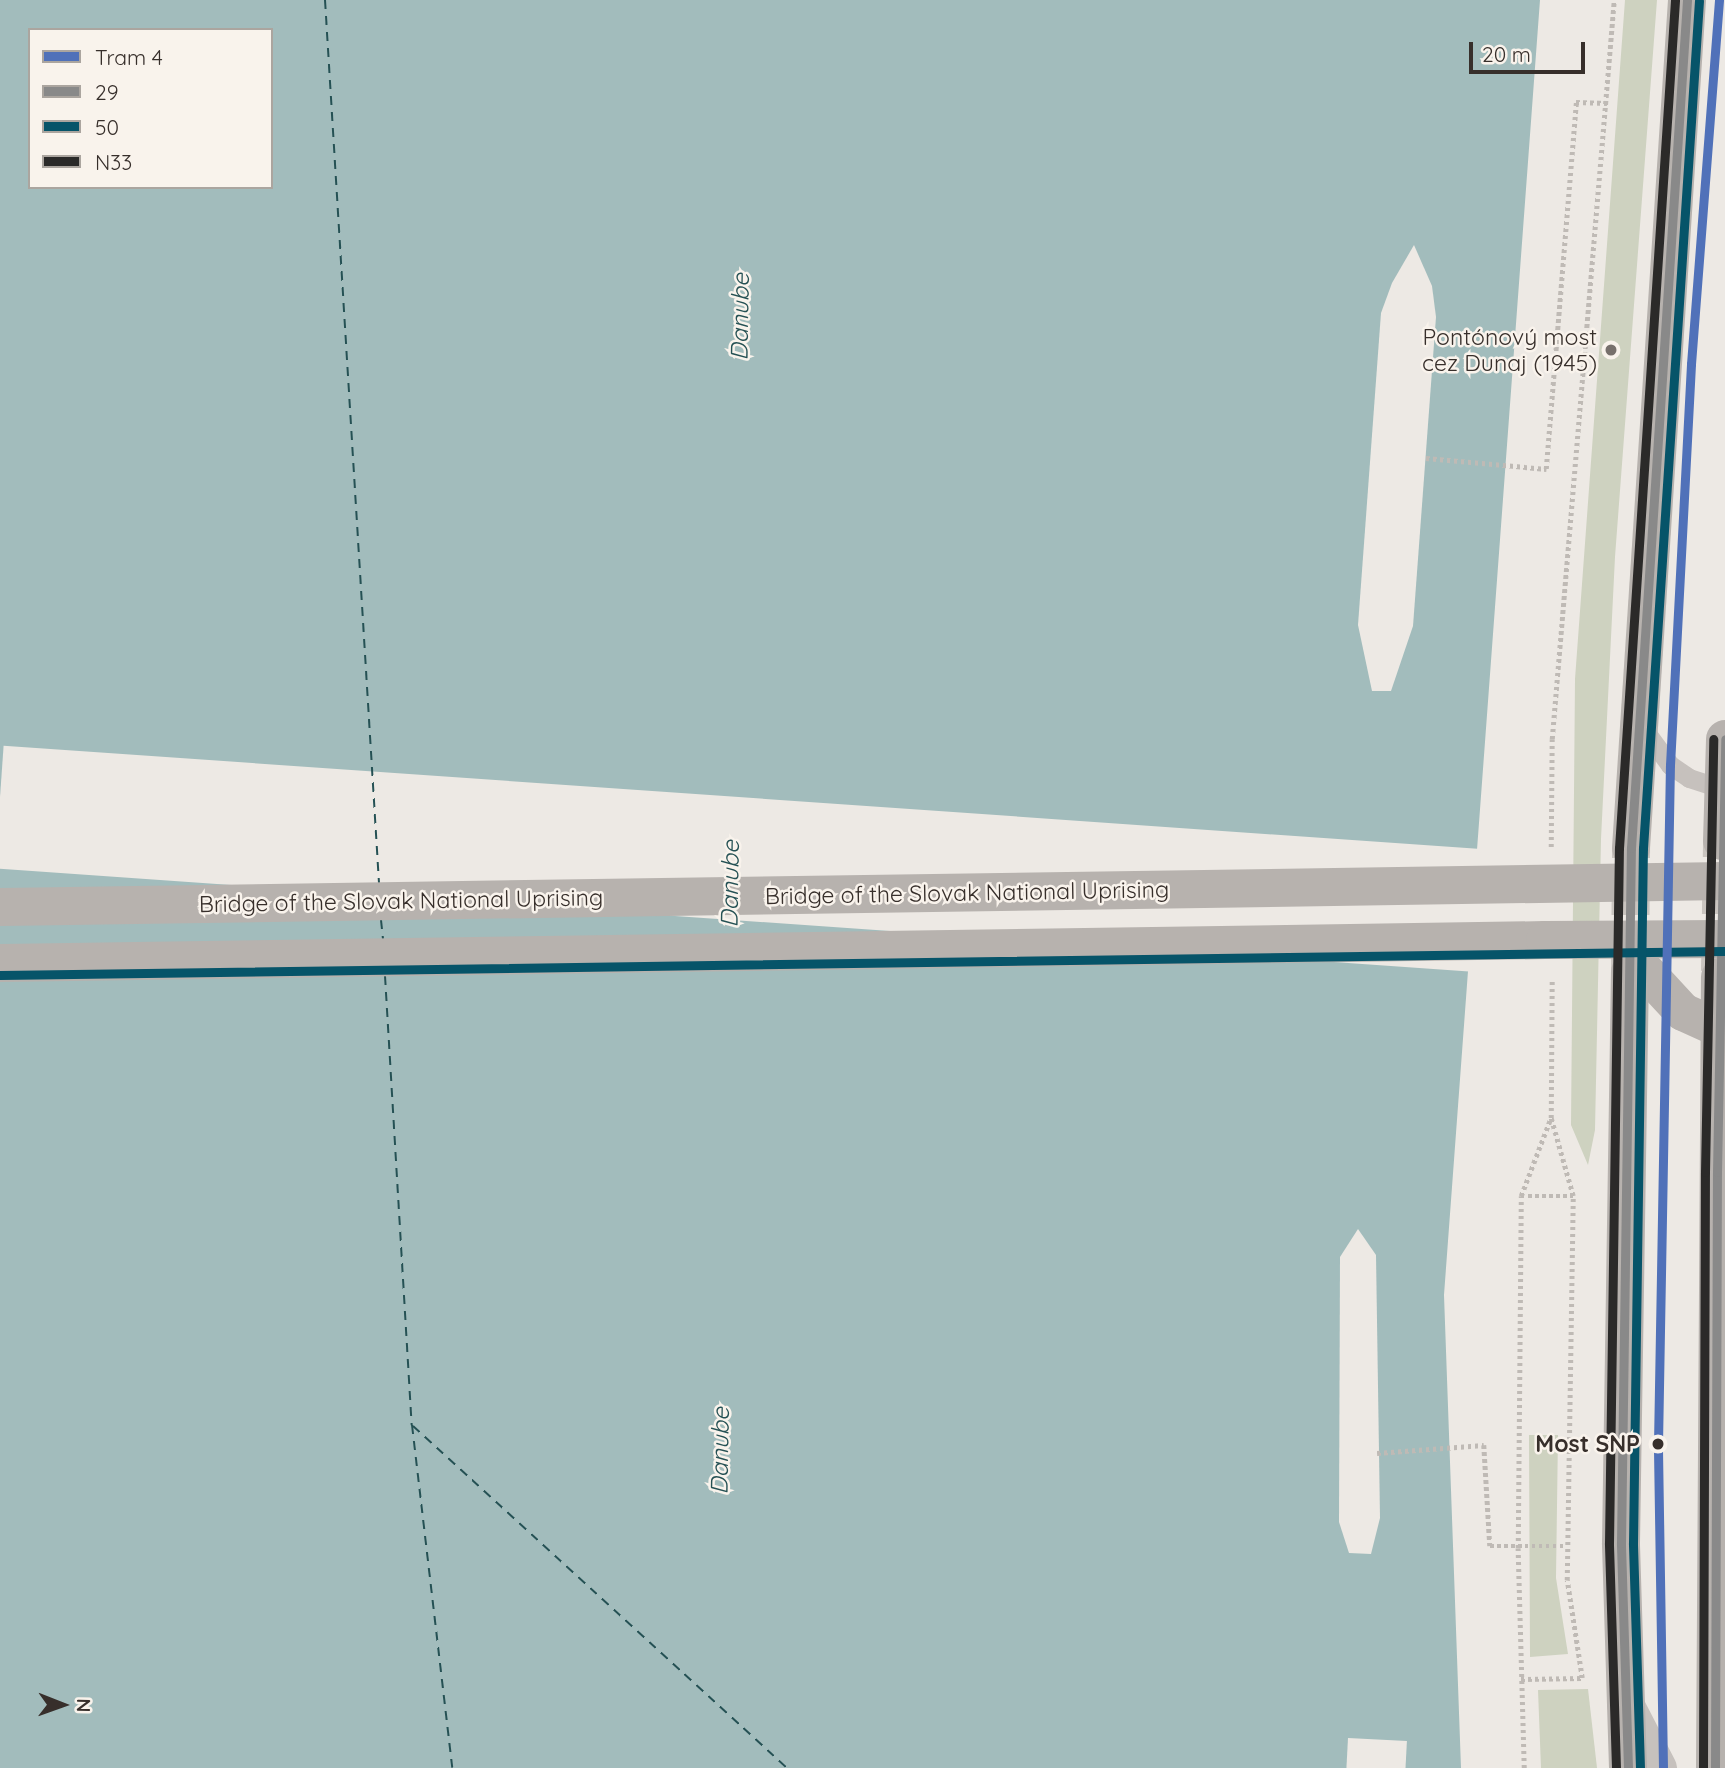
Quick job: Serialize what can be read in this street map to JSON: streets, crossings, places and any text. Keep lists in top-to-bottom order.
{
  "streets": {
    "main road": ["Bridge of the Slovak National Uprising"]
  },
  "water": ["Danube"],
  "places": ["Pontónový most cez Dunaj (1945)", "Most SNP"],
  "lines": [
    "tram line 4",
    "transit line 29",
    "transit line N33",
    "transit line 50"
  ],
  "legend": [
    "Tram 4",
    "29",
    "50",
    "N33"
  ],
  "scale_bar": "20 m",
  "north": "right"
}
